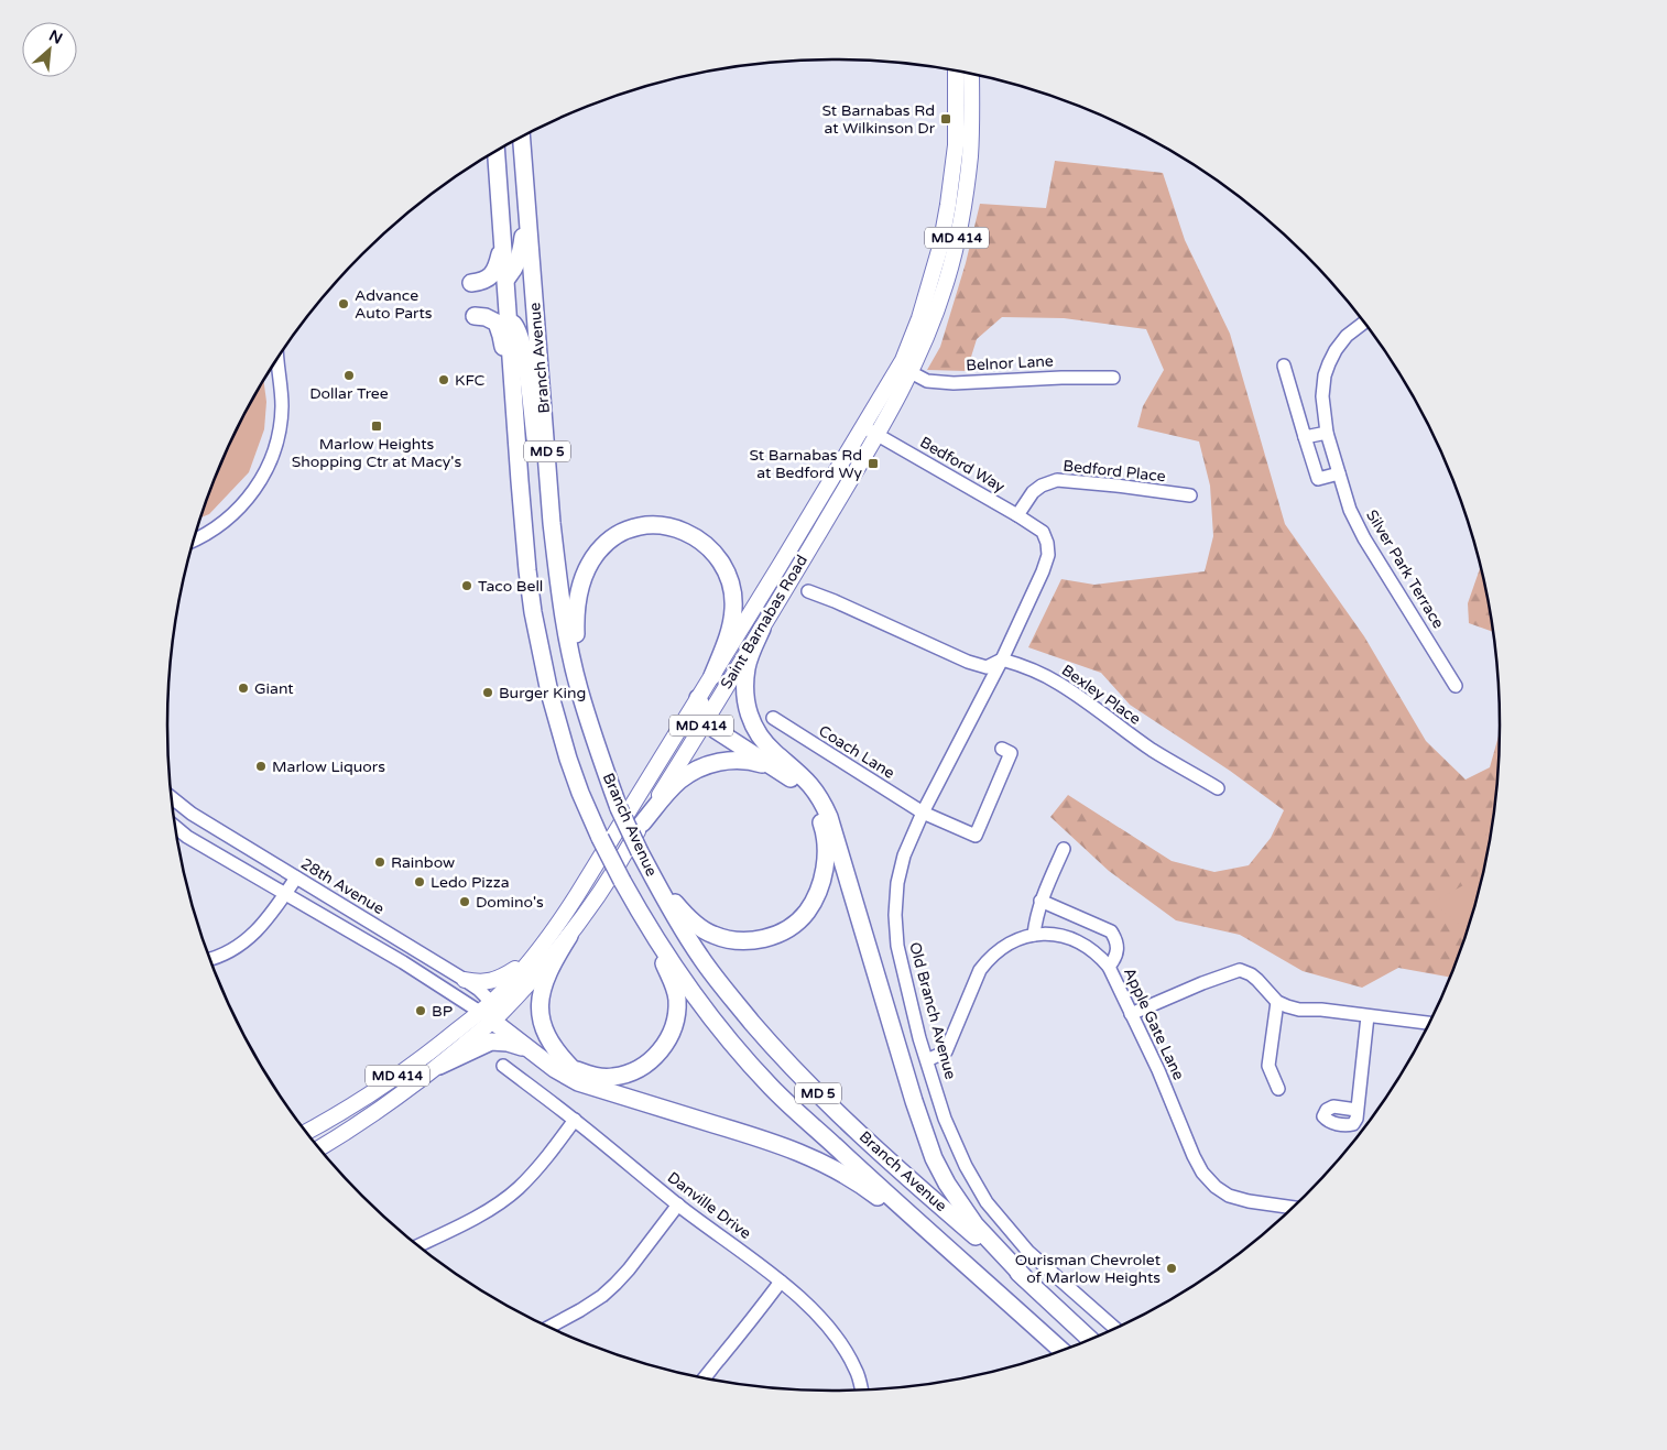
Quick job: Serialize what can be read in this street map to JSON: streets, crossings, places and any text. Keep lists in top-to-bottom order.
{
  "streets": {
    "highway": ["Branch Avenue", "MD 5"],
    "main road": ["MD 414", "Saint Barnabas Road"],
    "street": [
      "Belnor Lane",
      "Bedford Way",
      "Bedford Place",
      "Silver Park Terrace",
      "Bexley Place",
      "Coach Lane",
      "28th Avenue",
      "Old Branch Avenue",
      "Apple Gate Lane",
      "Danville Drive"
    ]
  },
  "crossings": [
    ["Belnor Lane", "Saint Barnabas Road"],
    ["Bedford Way", "Bedford Place"],
    ["Bedford Way", "Saint Barnabas Road"],
    ["Bedford Way", "Old Branch Avenue"],
    ["Saint Barnabas Road", "28th Avenue"],
    ["Bexley Place", "Old Branch Avenue"],
    ["Coach Lane", "Old Branch Avenue"],
    ["Old Branch Avenue", "Apple Gate Lane"]
  ],
  "places": {
    "transit": ["St Barnabas Rd at Wilkinson Dr", "Marlow Heights Shopping Ctr at Macy's", "St Barnabas Rd at Bedford Wy"],
    "other": [
      "Advance Auto Parts",
      "Dollar Tree",
      "KFC",
      "Taco Bell",
      "Giant",
      "Burger King",
      "Marlow Liquors",
      "Rainbow",
      "Ledo Pizza",
      "Domino's",
      "BP",
      "Ourisman Chevrolet of Marlow Heights"
    ]
  },
  "north": "top right"
}
